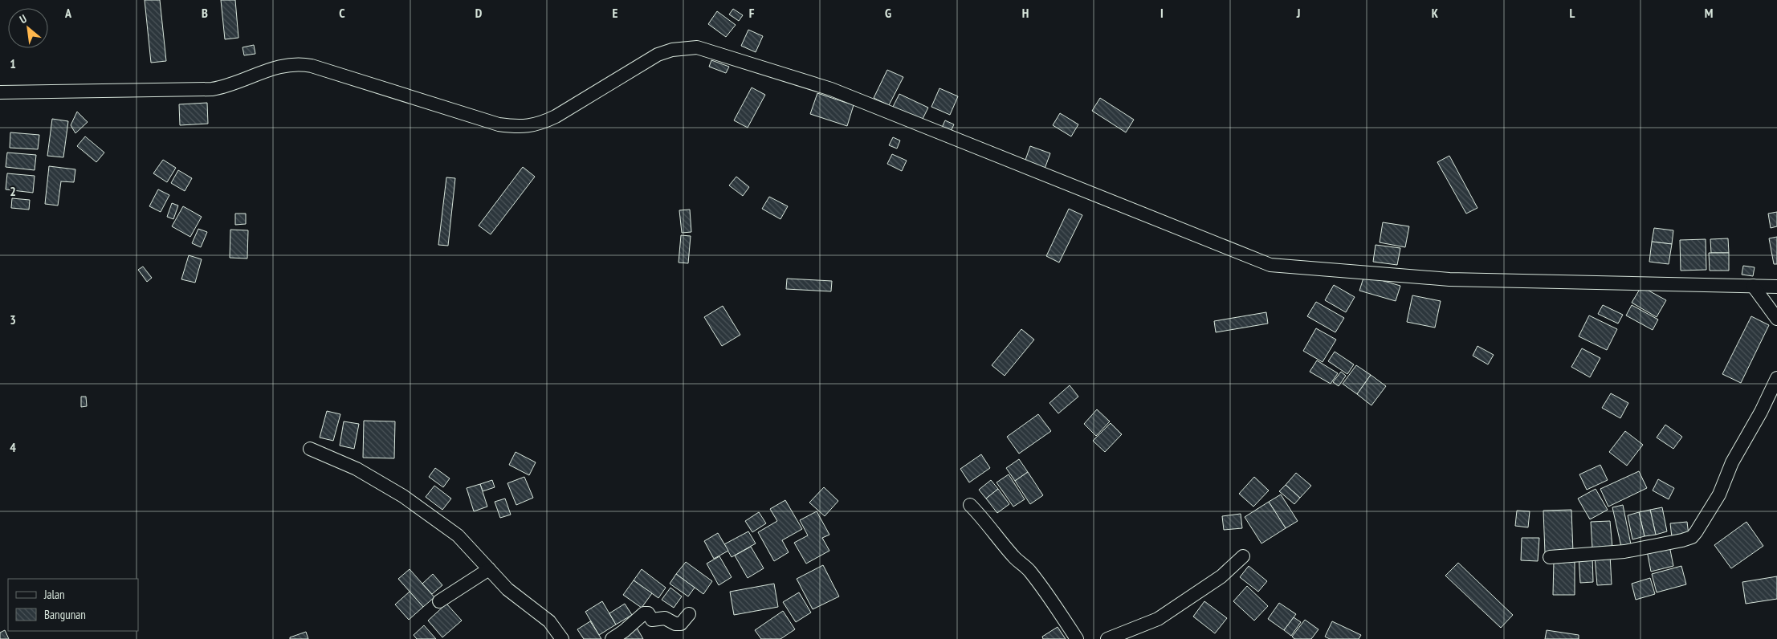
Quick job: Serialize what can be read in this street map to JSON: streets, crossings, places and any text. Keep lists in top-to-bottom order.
{
  "legend": ["Jalan", "Bangunan"],
  "north": "top left",
  "grid": {
    "columns": [
      "A",
      "B",
      "C",
      "D",
      "E",
      "F",
      "G",
      "H",
      "I",
      "J",
      "K",
      "L",
      "M"
    ],
    "rows": [
      "1",
      "2",
      "3",
      "4"
    ]
  }
}
